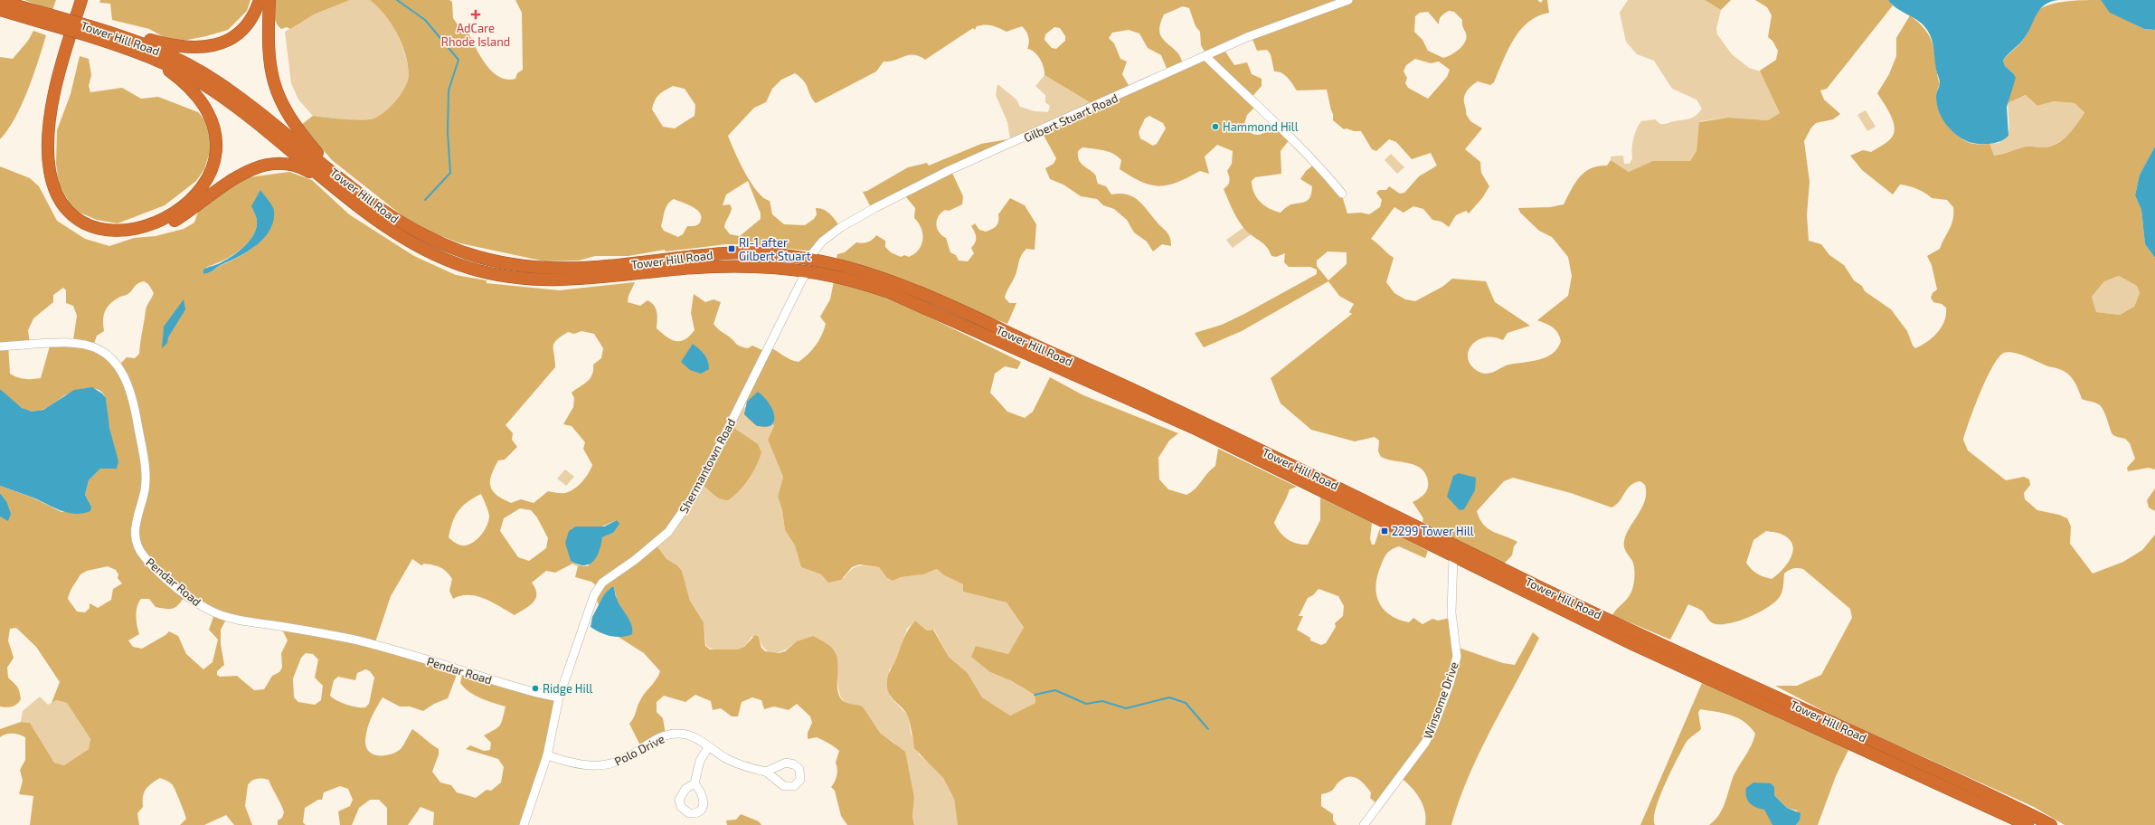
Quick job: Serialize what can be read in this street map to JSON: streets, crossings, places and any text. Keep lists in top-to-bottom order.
{
  "streets": {
    "highway": ["Tower Hill Road"],
    "street": [
      "Gilbert Stuart Road",
      "Shermantown Road",
      "Pendar Road",
      "Winsome Drive",
      "Polo Drive"
    ]
  },
  "crossings": [
    ["Tower Hill Road", "Gilbert Stuart Road"],
    ["Tower Hill Road", "Shermantown Road"],
    ["Tower Hill Road", "Winsome Drive"],
    ["Gilbert Stuart Road", "Shermantown Road"],
    ["Shermantown Road", "Pendar Road"],
    ["Shermantown Road", "Polo Drive"]
  ],
  "places": {
    "health": ["AdCare Rhode Island"],
    "other": ["Hammond Hill", "Ridge Hill"],
    "transit": ["RI-1 after Gilbert Stuart", "2299 Tower Hill"]
  }
}
